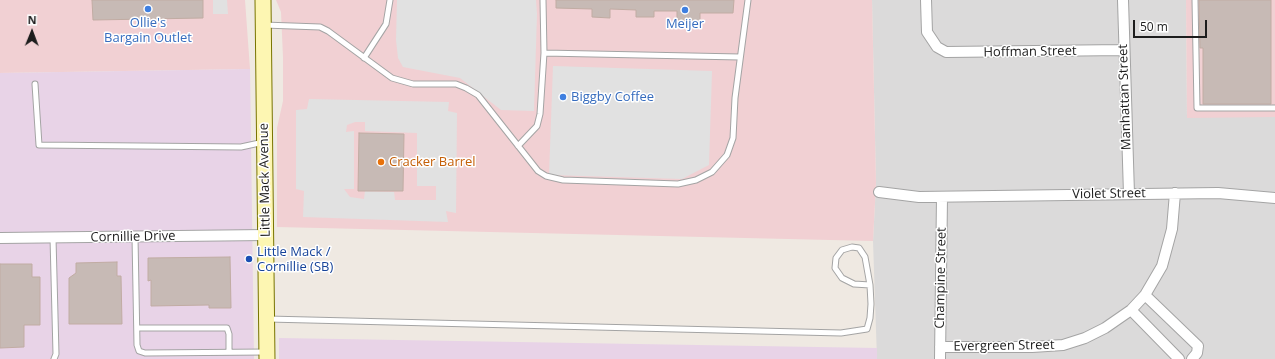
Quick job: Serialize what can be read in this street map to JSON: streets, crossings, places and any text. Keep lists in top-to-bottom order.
{
  "streets": {
    "main road": ["Little Mack Avenue"],
    "street": [
      "Hoffman Street",
      "Manhattan Street",
      "Violet Street",
      "Cornillie Drive",
      "Champine Street",
      "Evergreen Street"
    ]
  },
  "crossings": [
    ["Hoffman Street", "Manhattan Street"],
    ["Manhattan Street", "Violet Street"],
    ["Little Mack Avenue", "Cornillie Drive"],
    ["Violet Street", "Champine Street"],
    ["Violet Street", "Evergreen Street"],
    ["Champine Street", "Evergreen Street"]
  ],
  "places": [
    "Ollie's Bargain Outlet",
    "Meijer",
    "Biggby Coffee",
    "Cracker Barrel",
    "Little Mack / Cornillie (SB)"
  ],
  "scale_bar": "50 m",
  "north": "top"
}
